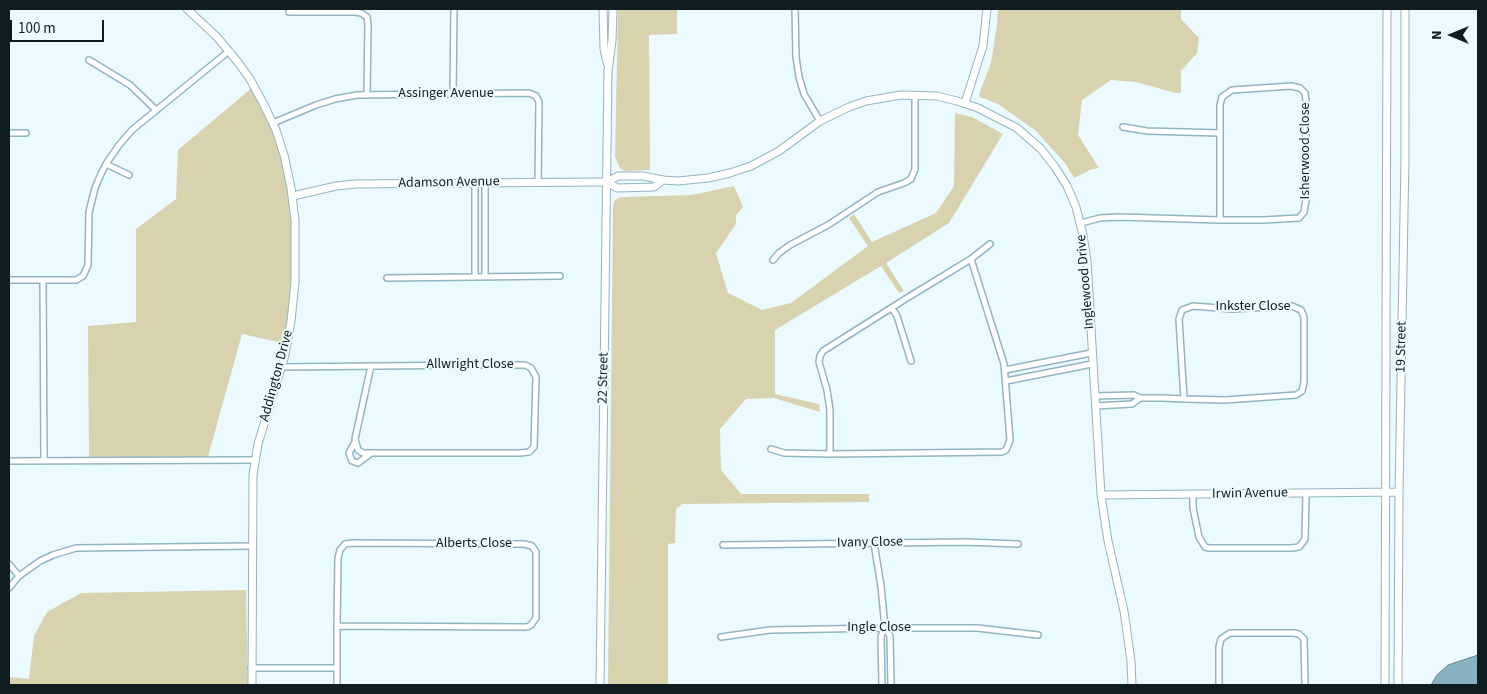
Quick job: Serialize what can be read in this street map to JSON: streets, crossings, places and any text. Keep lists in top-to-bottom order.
{
  "streets": {
    "street": [
      "Assinger Avenue",
      "Isherwood Close",
      "Adamson Avenue",
      "Inglewood Drive",
      "Inkster Close",
      "19 Street",
      "Allwright Close",
      "Addington Drive",
      "22 Street",
      "Irwin Avenue",
      "Ivany Close",
      "Alberts Close",
      "Ingle Close"
    ]
  },
  "crossings": [
    ["Assinger Avenue", "Adamson Avenue"],
    ["Assinger Avenue", "Addington Drive"],
    ["Isherwood Close", "Inglewood Drive"],
    ["Adamson Avenue", "Inglewood Drive"],
    ["Adamson Avenue", "Addington Drive"],
    ["Adamson Avenue", "22 Street"],
    ["Inglewood Drive", "Inkster Close"],
    ["Inglewood Drive", "22 Street"],
    ["Inglewood Drive", "Irwin Avenue"],
    ["19 Street", "Irwin Avenue"],
    ["Allwright Close", "Addington Drive"]
  ],
  "scale_bar": "100 m",
  "north": "left"
}
